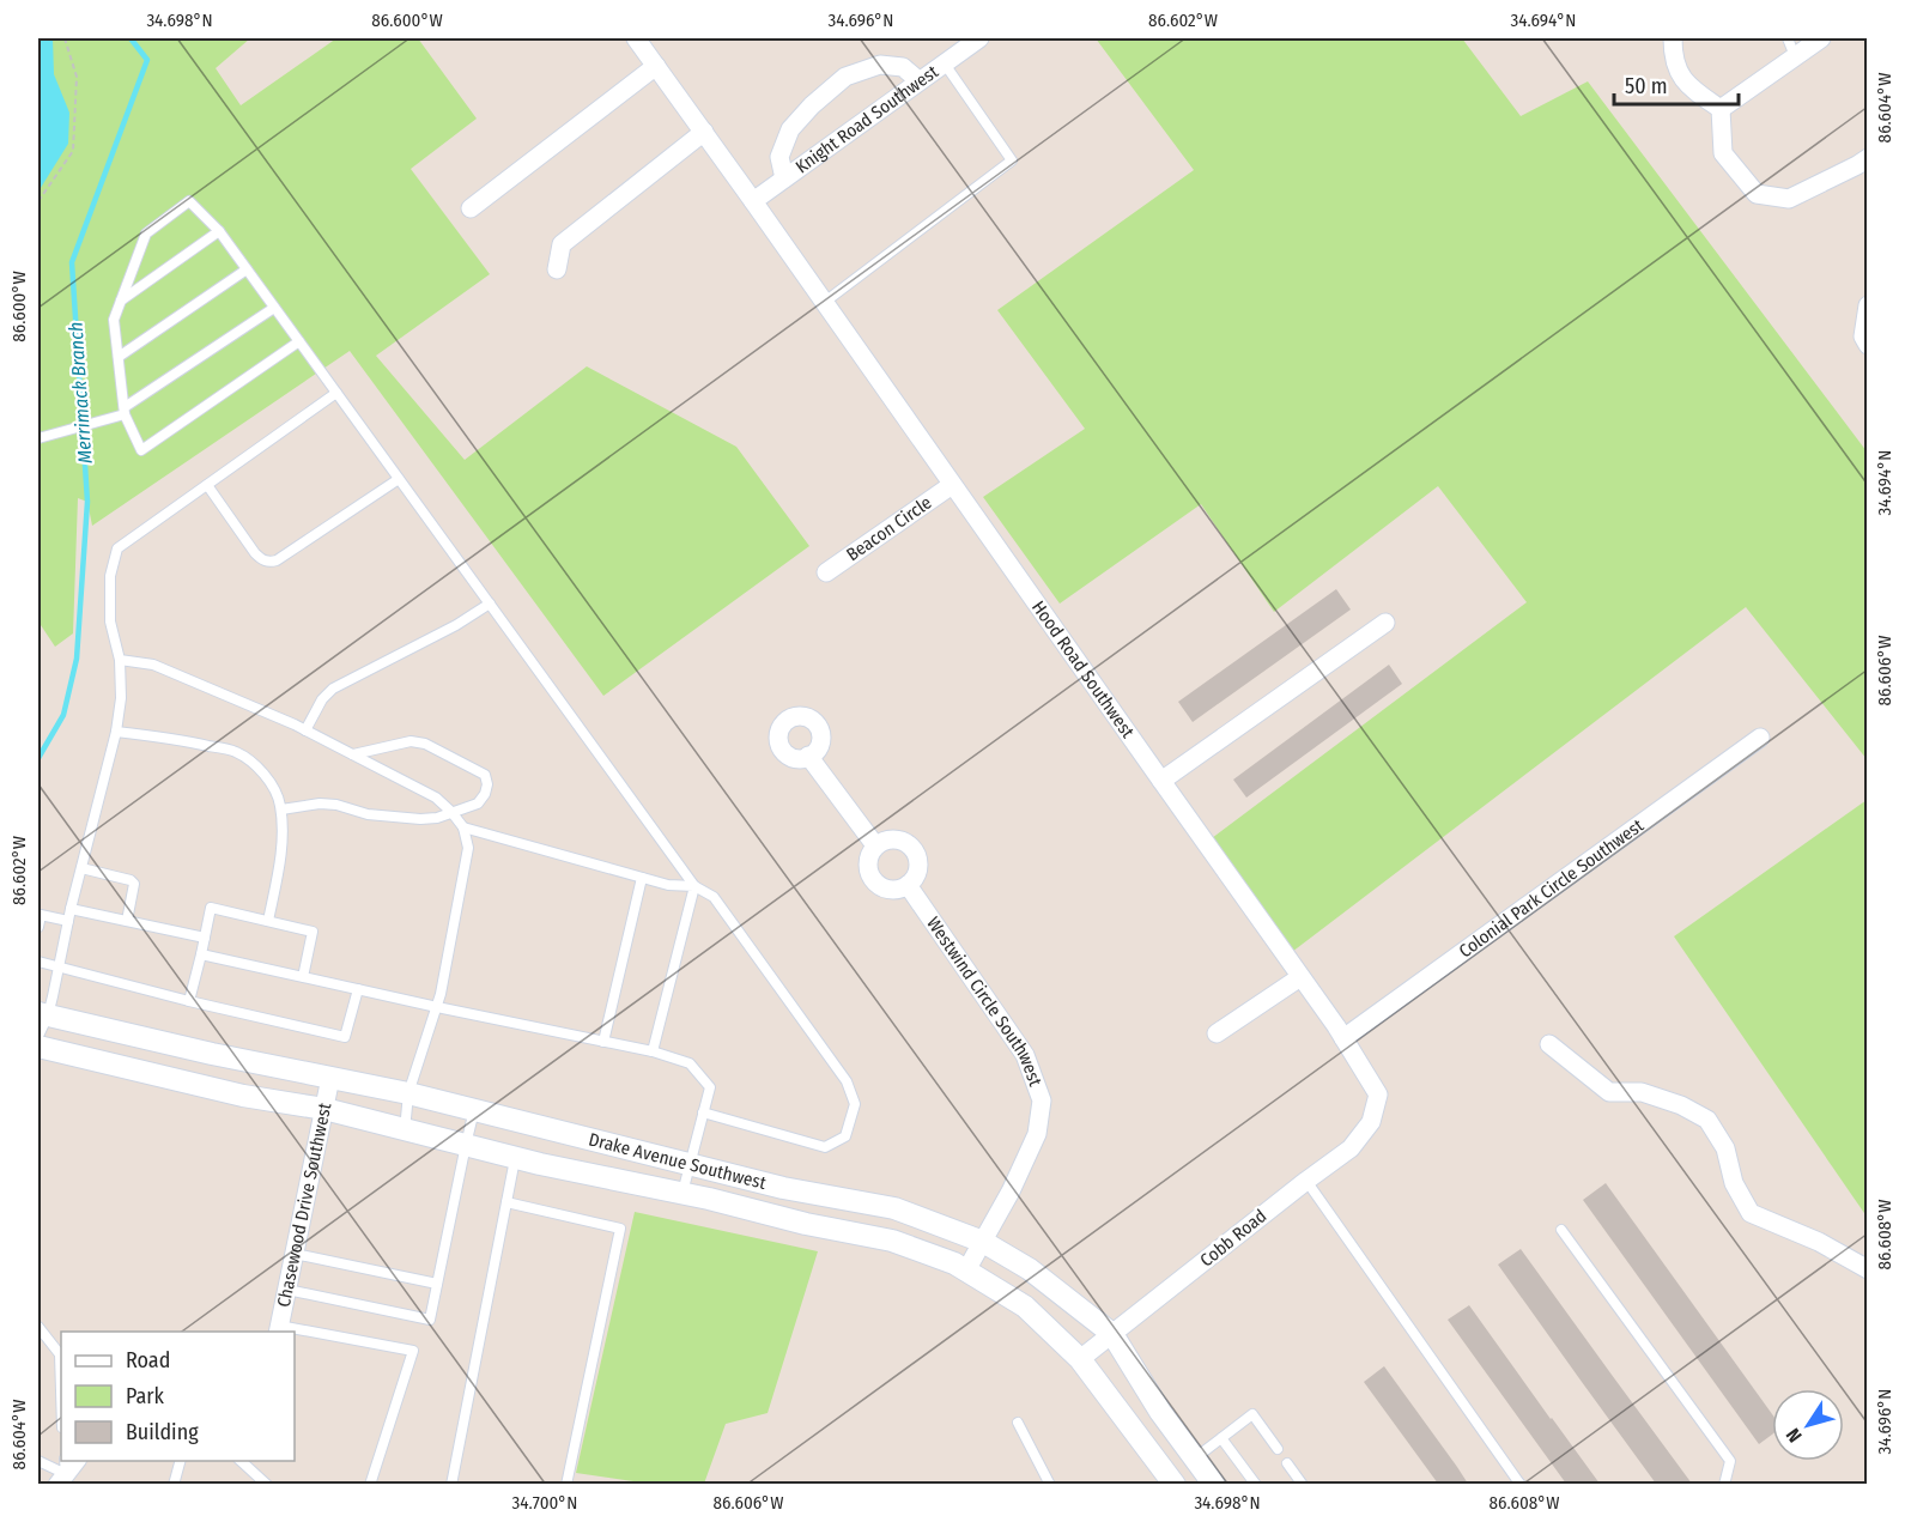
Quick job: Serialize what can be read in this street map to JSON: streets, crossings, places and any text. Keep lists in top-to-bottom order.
{
  "streets": {
    "street": [
      "Knight Road Southwest",
      "Beacon Circle",
      "Hood Road Southwest",
      "Colonial Park Circle Southwest",
      "Westwind Circle Southwest",
      "Drake Avenue Southwest",
      "Chasewood Drive Southwest",
      "Cobb Road"
    ]
  },
  "crossings": [
    ["Knight Road Southwest", "Hood Road Southwest"],
    ["Beacon Circle", "Hood Road Southwest"],
    ["Hood Road Southwest", "Colonial Park Circle Southwest"],
    ["Hood Road Southwest", "Cobb Road"],
    ["Westwind Circle Southwest", "Drake Avenue Southwest"],
    ["Drake Avenue Southwest", "Chasewood Drive Southwest"],
    ["Drake Avenue Southwest", "Cobb Road"]
  ],
  "water": ["Merrimack Branch"],
  "legend": ["Road", "Park", "Building"],
  "scale_bar": "50 m",
  "north": "bottom left",
  "coordinates": [
    "34.698°N",
    "86.600°W",
    "34.696°N",
    "86.602°W",
    "34.694°N",
    "86.604°W",
    "86.606°W",
    "86.608°W",
    "34.700°N"
  ]
}
